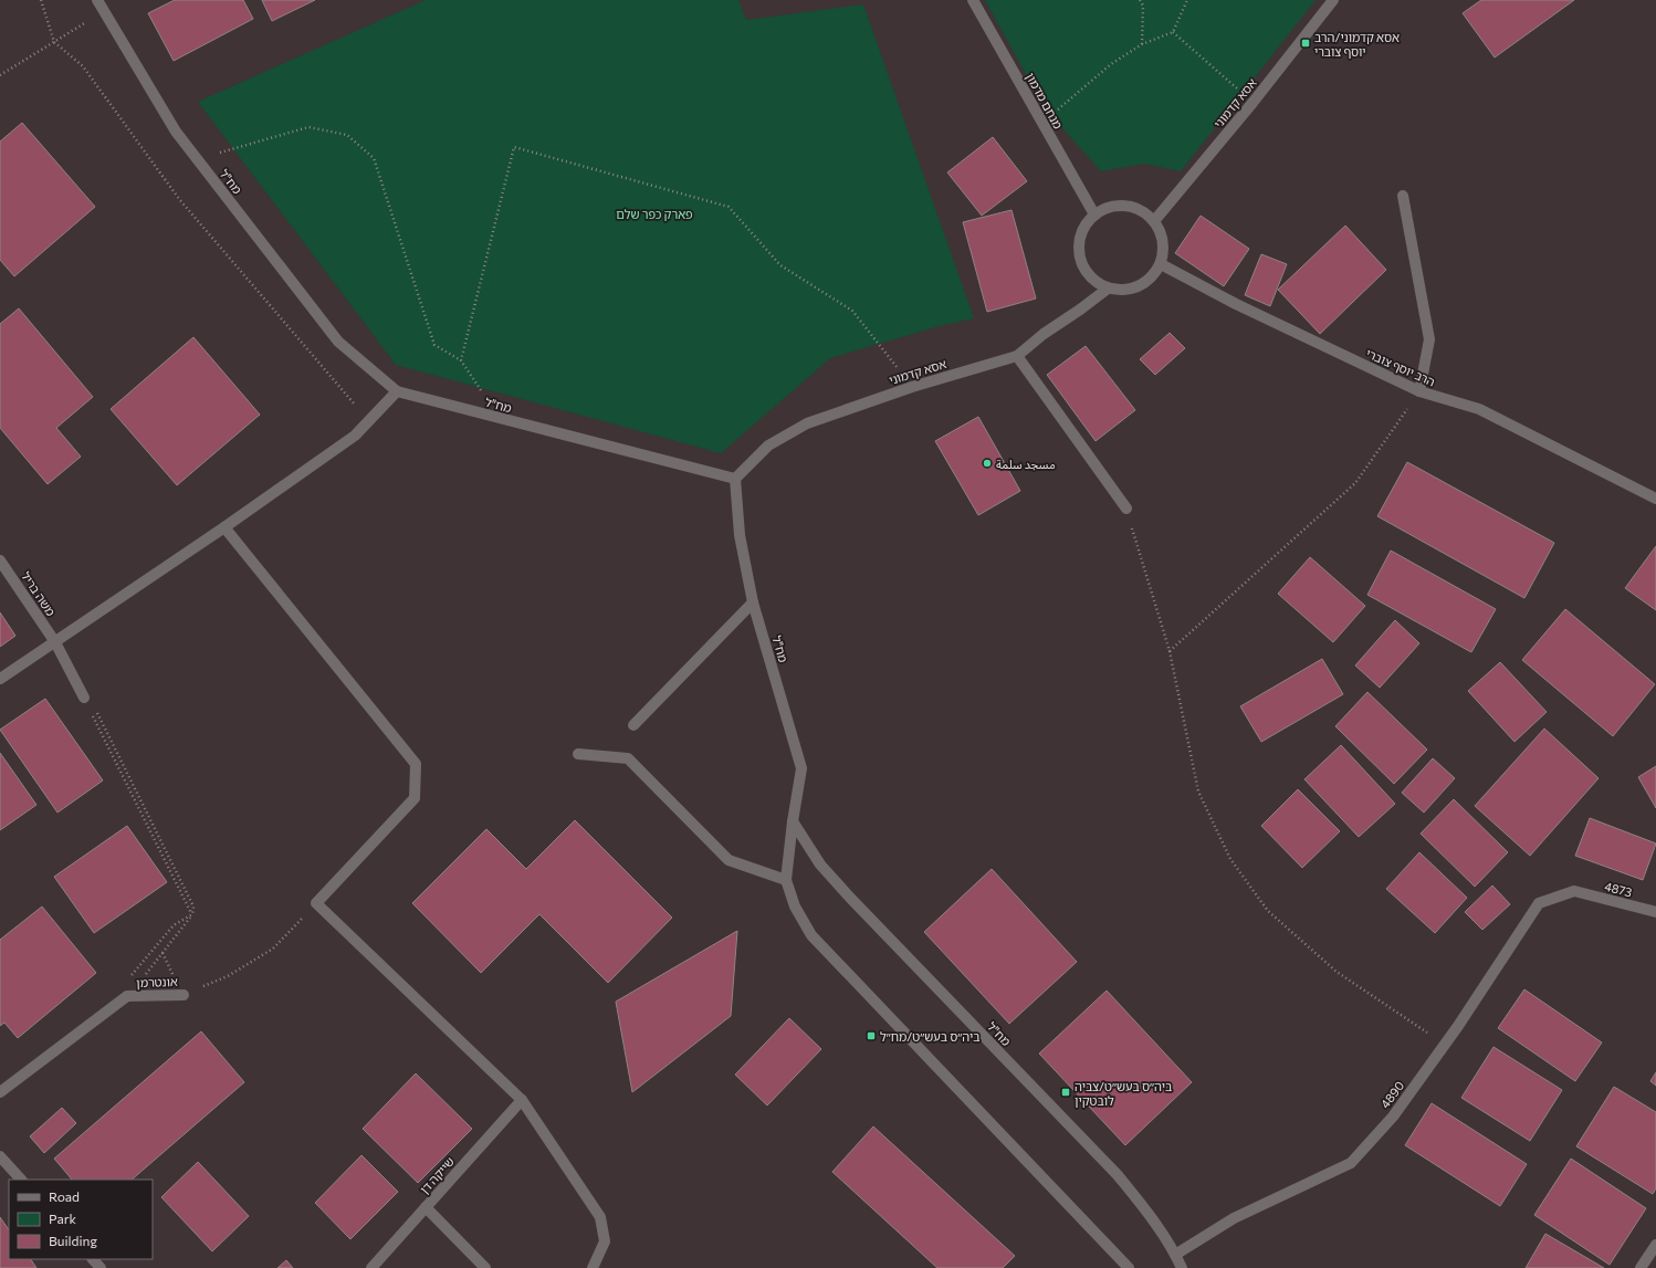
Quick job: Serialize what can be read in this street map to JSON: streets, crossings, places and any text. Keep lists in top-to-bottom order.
{
  "streets": {
    "street": [
      "מנחם מדמון",
      "אסא קדמוני",
      "מח\"ל",
      "הרב יוסף צוברי",
      "משה בריל",
      "4873",
      "אונטרמן",
      "4890",
      "שייקה דן"
    ]
  },
  "crossings": [
    ["מנחם מדמון", "אסא קדמוני"],
    ["מנחם מדמון", "הרב יוסף צוברי"],
    ["אסא קדמוני", "מח\"ל"],
    ["אסא קדמוני", "הרב יוסף צוברי"],
    ["מח\"ל", "4890"],
    ["4873", "4890"]
  ],
  "parks": ["פארק כפר שלם"],
  "places": {
    "transit": ["אסא קדמוני/הרב יוסף צוברי", "ביה״ס בעש״ט/מח״ל", "ביה״ס בעש״ט/צביה לובטקין"],
    "other": ["مسجد سلمة"]
  },
  "legend": ["Road", "Park", "Building"]
}
